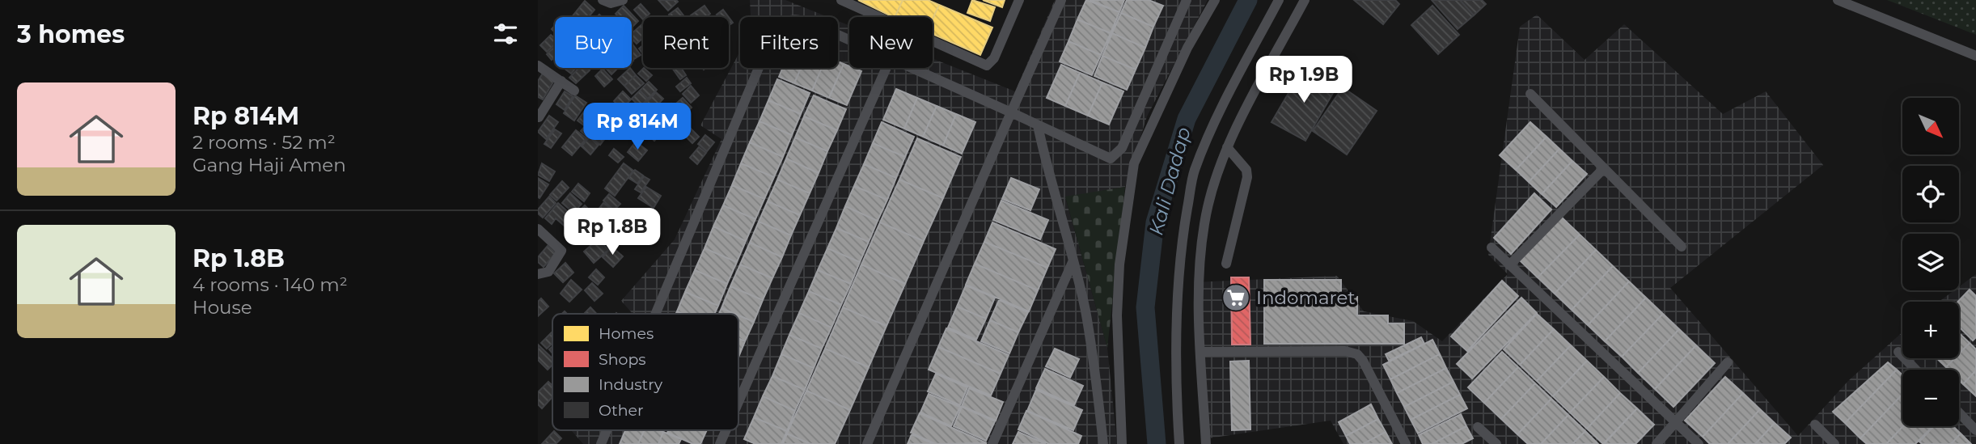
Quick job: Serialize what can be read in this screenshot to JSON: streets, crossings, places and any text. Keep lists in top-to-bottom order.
{
  "water": ["Kali Dadap"],
  "places": {
    "supermarket": ["Indomaret"]
  },
  "legend": [
    "Homes",
    "Shops",
    "Industry",
    "Other"
  ],
  "north": "bottom right",
  "page": {
    "heading": "3 homes",
    "chip": [
      "Buy",
      "Rent",
      "Filters",
      "New"
    ],
    "price": ["Rp 1.9B", "Rp 814M", "Rp 1.8B"],
    "list": [
      {
        "name": "Rp 814M",
        "note": "2 rooms · 52 m² · Gang Haji Amen"
      },
      {
        "name": "Rp 1.8B",
        "note": "4 rooms · 140 m² · House"
      }
    ],
    "map_buttons": ["+", "−"]
  }
}
